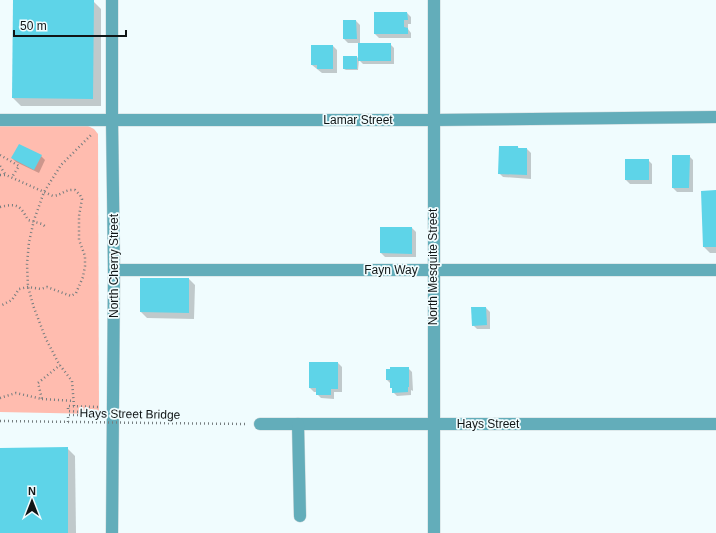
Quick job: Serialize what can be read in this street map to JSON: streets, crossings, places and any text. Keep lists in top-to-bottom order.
{
  "streets": {
    "street": [
      "Lamar Street",
      "North Cherry Street",
      "North Mesquite Street",
      "Fayn Way",
      "Hays Street"
    ],
    "path": ["Hays Street Bridge"]
  },
  "crossings": [
    ["Lamar Street", "North Cherry Street"],
    ["Lamar Street", "North Mesquite Street"],
    ["North Cherry Street", "Fayn Way"],
    ["North Mesquite Street", "Fayn Way"],
    ["North Mesquite Street", "Hays Street"],
    ["Hays Street Bridge", "Hays Street"]
  ],
  "scale_bar": "50 m",
  "north": "top"
}
